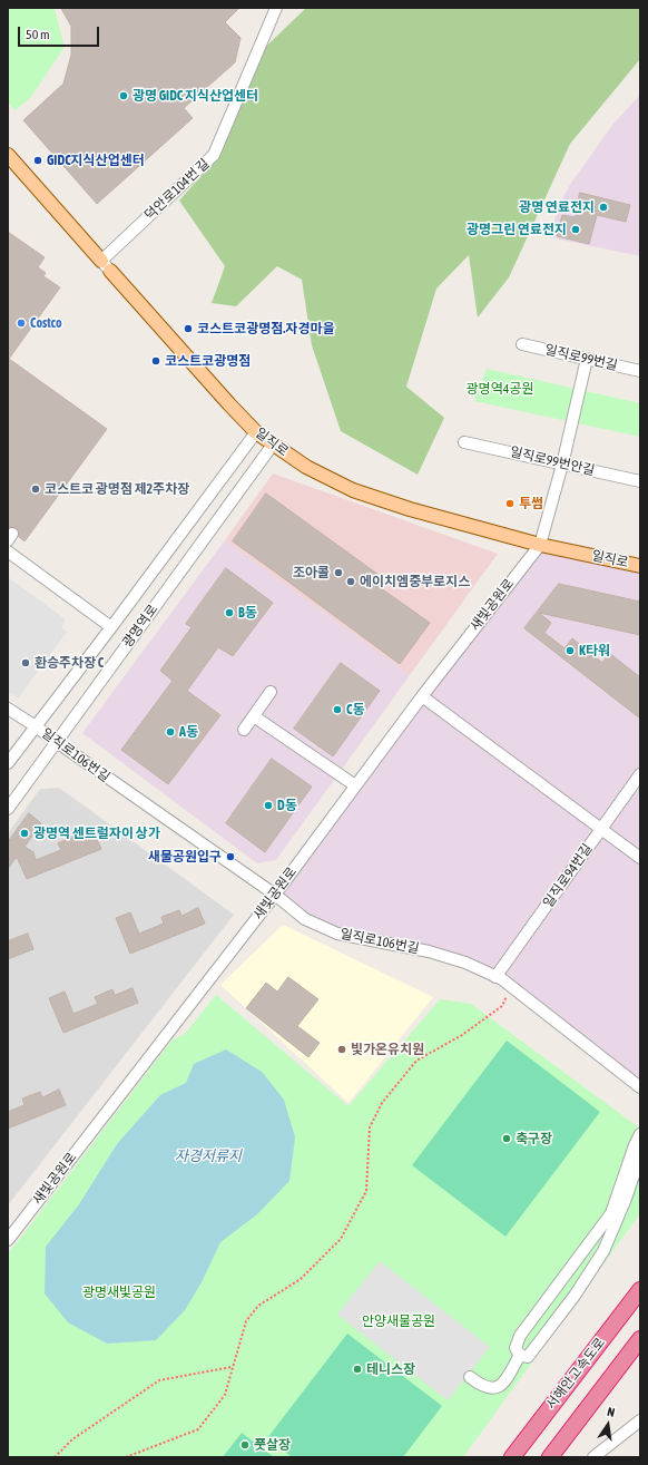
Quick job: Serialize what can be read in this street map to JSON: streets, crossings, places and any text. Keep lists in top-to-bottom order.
{
  "streets": {
    "highway": ["서해안고속도로"],
    "main road": ["일직로"],
    "street": [
      "덕안로104번 길",
      "일직로99번길",
      "일직로99번안길",
      "새빛공원로",
      "광명역로",
      "일직로106번길",
      "일직로94번길"
    ]
  },
  "crossings": [
    ["덕안로104번 길", "일직로"],
    ["일직로", "새빛공원로"],
    ["일직로", "광명역로"],
    ["새빛공원로", "일직로106번길"],
    ["광명역로", "일직로106번길"],
    ["일직로106번길", "일직로94번길"]
  ],
  "water": ["자경저류지"],
  "parks": ["광명역4공원", "광명새빛공원", "안양새물공원"],
  "places": [
    "광명 GIDC 지식산업센터",
    "GIDC지식산업센터",
    "광명 연료전지",
    "광명그린 연료전지",
    "Costco",
    "코스트코광명점.자경마을",
    "코스트코광명점",
    "코스트코 광명점 제2주차장",
    "투썸",
    "조아콜",
    "에이치엠중부로지스",
    "B동",
    "K타워",
    "환승주차장 C",
    "C동",
    "A동",
    "D동",
    "광명역 센트럴자이 상가",
    "새물공원입구",
    "빛가온유치원",
    "축구장",
    "테니스장",
    "풋살장"
  ],
  "scale_bar": "50 m",
  "north": "top"
}
